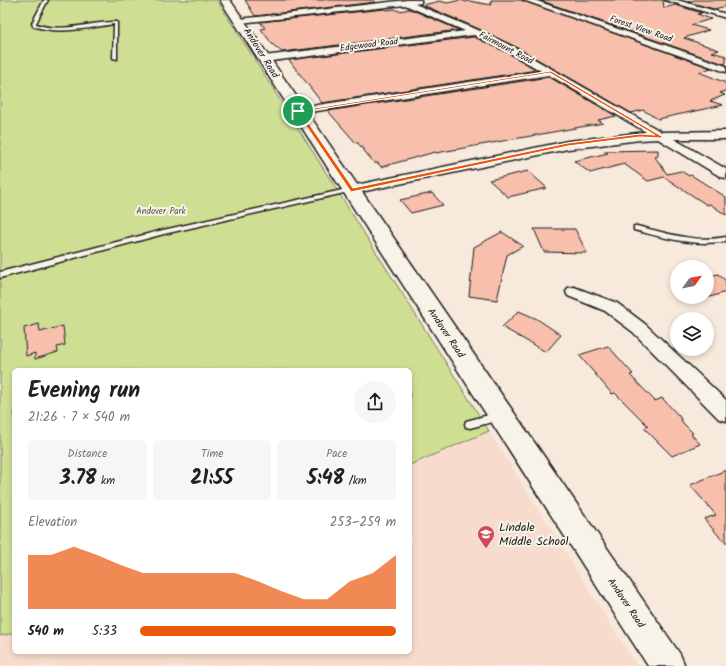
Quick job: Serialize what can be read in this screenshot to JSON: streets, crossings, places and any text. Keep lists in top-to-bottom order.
{
  "streets": {
    "street": [
      "Forest View Road",
      "Edgewood Road",
      "Fairmount Road",
      "Andover Road"
    ]
  },
  "crossings": [
    ["Edgewood Road", "Fairmount Road"],
    ["Edgewood Road", "Andover Road"]
  ],
  "parks": ["Andover Park"],
  "places": {
    "school or university": ["Lindale Middle School"]
  },
  "north": "top right",
  "page": {
    "heading": ["Evening run", "21:26 · 7 × 540 m"],
    "stats": [
      ["Distance", "3.78 km"],
      ["Time", "21:55"],
      ["Pace", "5:48 /km"]
    ],
    "chart": ["Elevation", "253–259 m"],
    "list": [
      {
        "name": "540 m",
        "note": "5:33"
      }
    ]
  }
}
